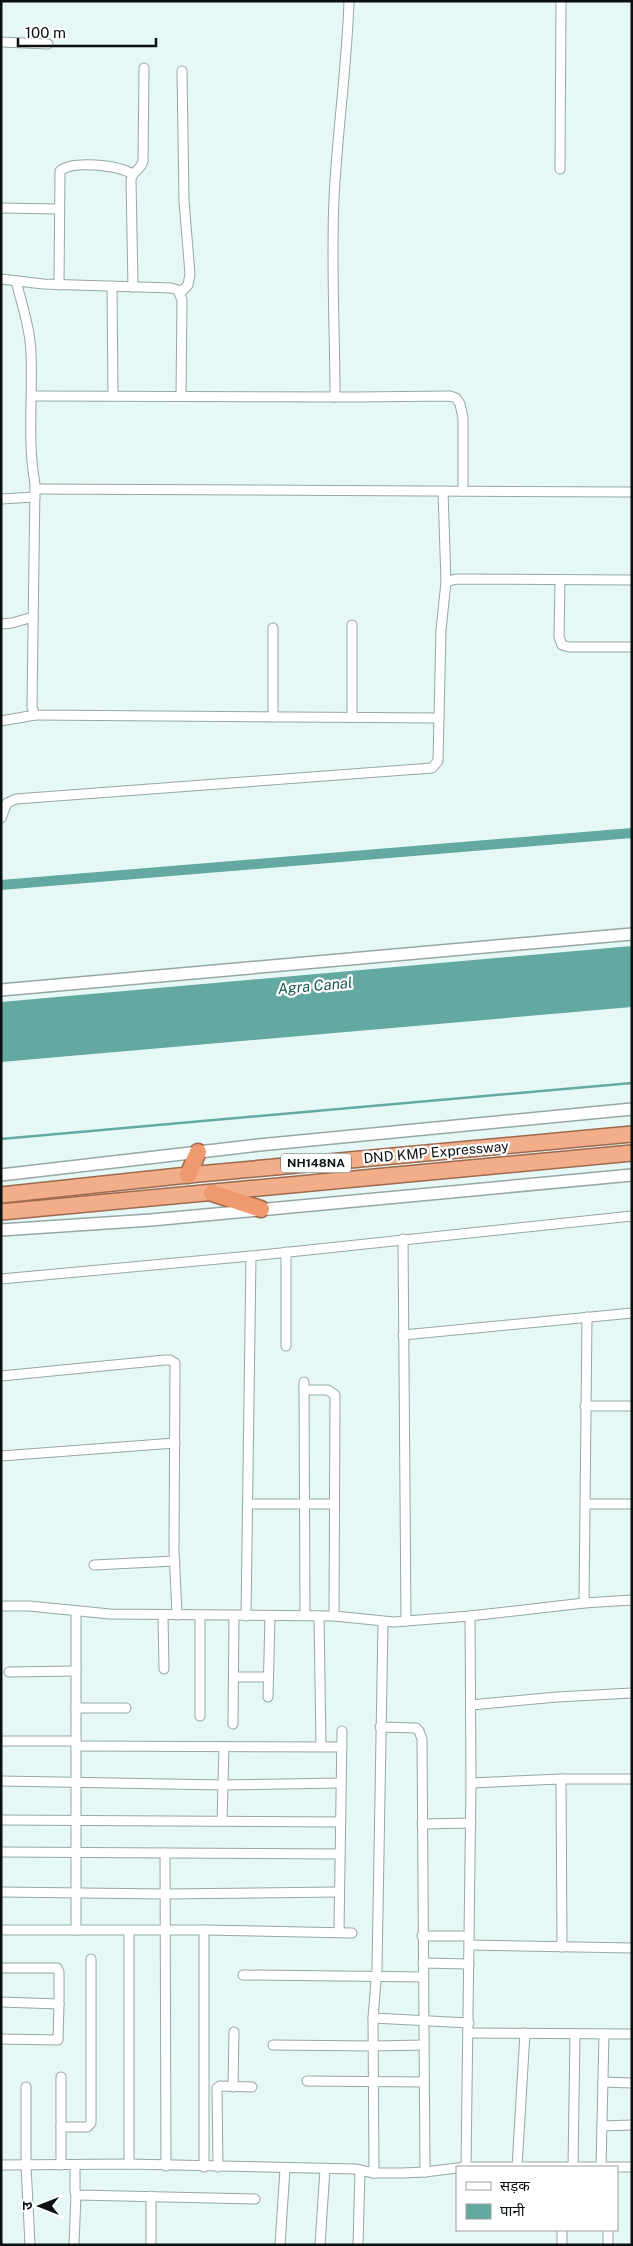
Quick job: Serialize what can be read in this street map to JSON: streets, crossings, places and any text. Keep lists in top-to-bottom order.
{
  "streets": {
    "highway": ["DND KMP Expressway", "NH148NA"]
  },
  "water": ["Agra Canal"],
  "legend": ["सड़क", "पानी"],
  "scale_bar": "100 m",
  "north": "left"
}
